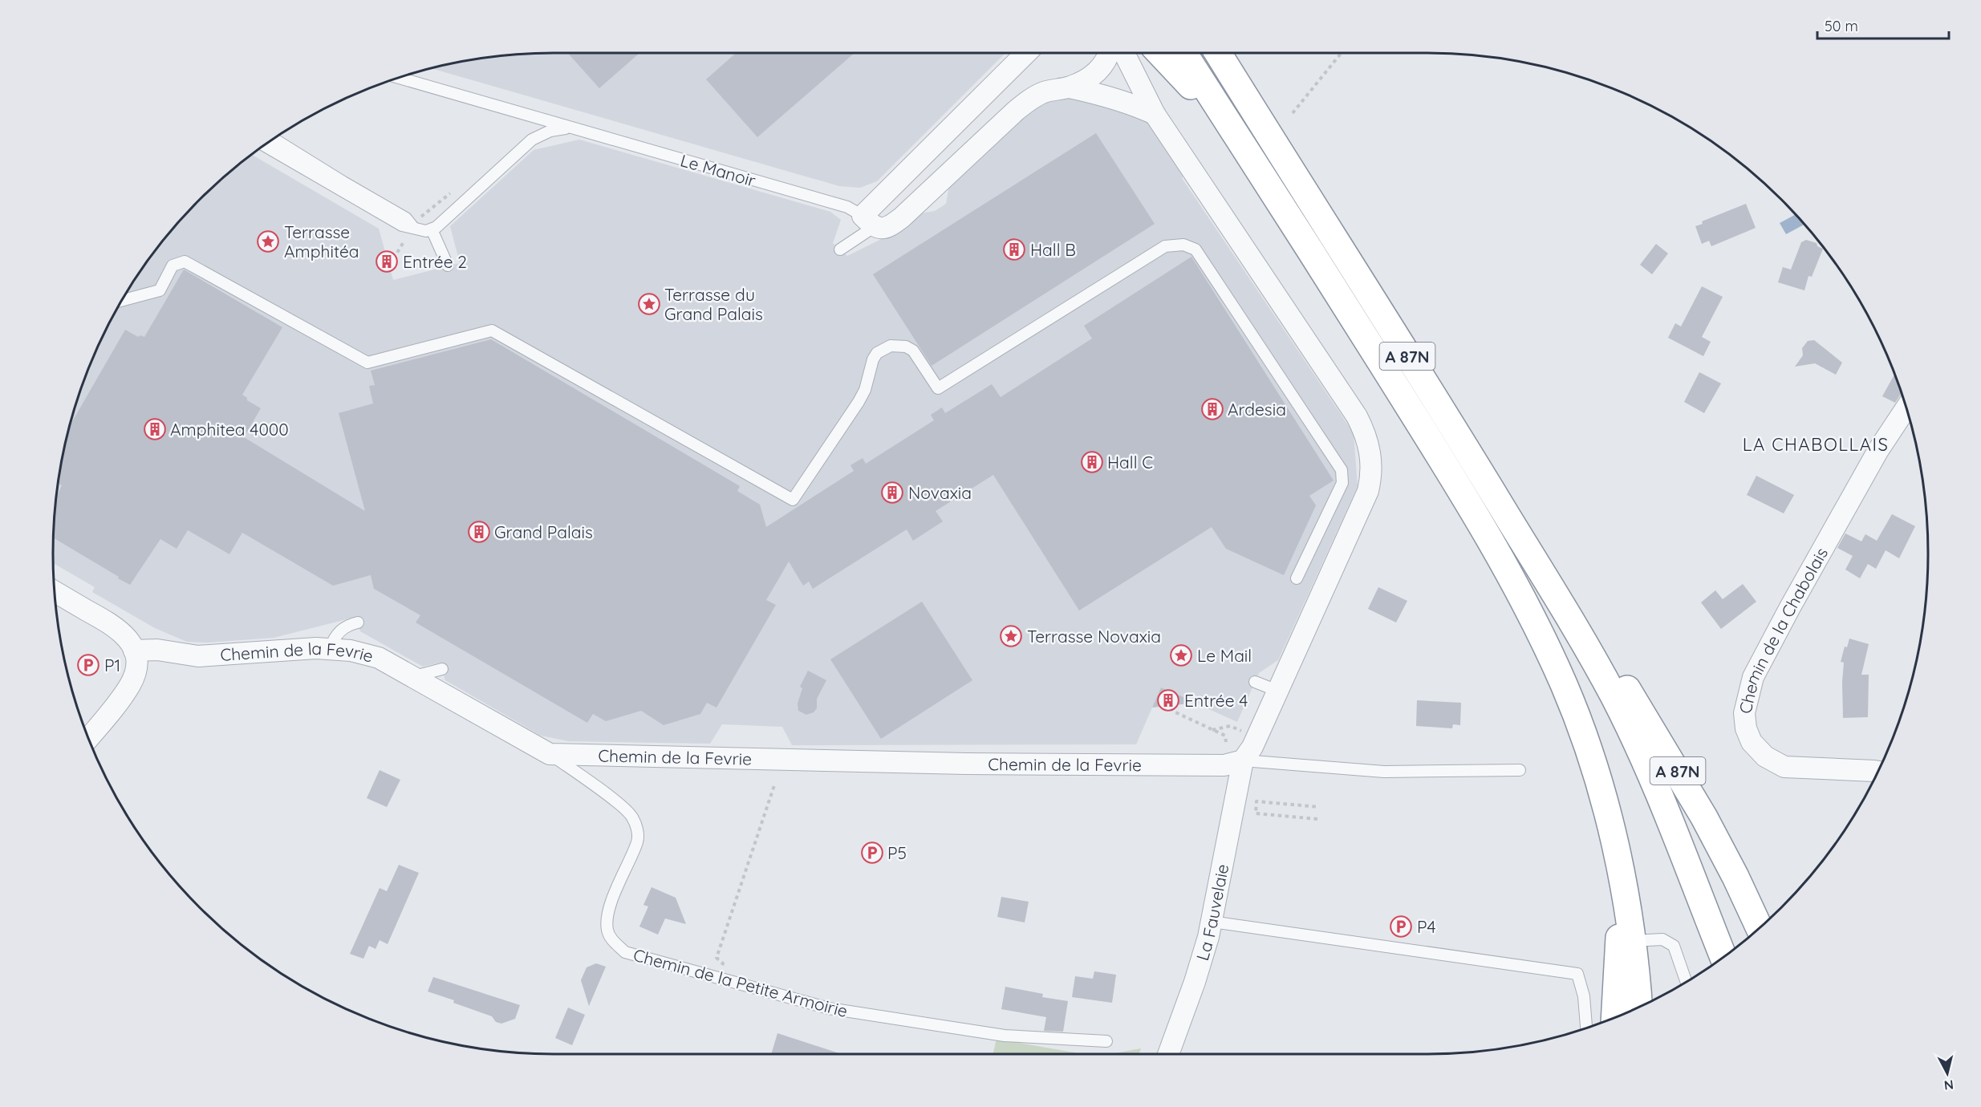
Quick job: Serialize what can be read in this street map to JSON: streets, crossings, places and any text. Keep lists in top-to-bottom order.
{
  "streets": {
    "highway": ["A 87N"],
    "street": ["Chemin de la Chabolais", "Chemin de la Fevrie", "La Fauvelaie"],
    "lane": ["Le Manoir", "Chemin de la Petite Armoirie"]
  },
  "crossings": [
    ["Chemin de la Fevrie", "La Fauvelaie"],
    ["Chemin de la Fevrie", "Chemin de la Petite Armoirie"]
  ],
  "districts": ["LA CHABOLLAIS"],
  "places": {
    "place": [
      "Terrasse Amphitéa",
      "Terrasse du Grand Palais",
      "Terrasse Novaxia",
      "Le Mail"
    ],
    "building": [
      "Hall B",
      "Entrée 2",
      "Ardesia",
      "Amphitea 4000",
      "Hall C",
      "Novaxia",
      "Grand Palais",
      "Entrée 4"
    ],
    "parking": ["P1", "P5", "P4"]
  },
  "scale_bar": "50 m",
  "north": "bottom"
}
